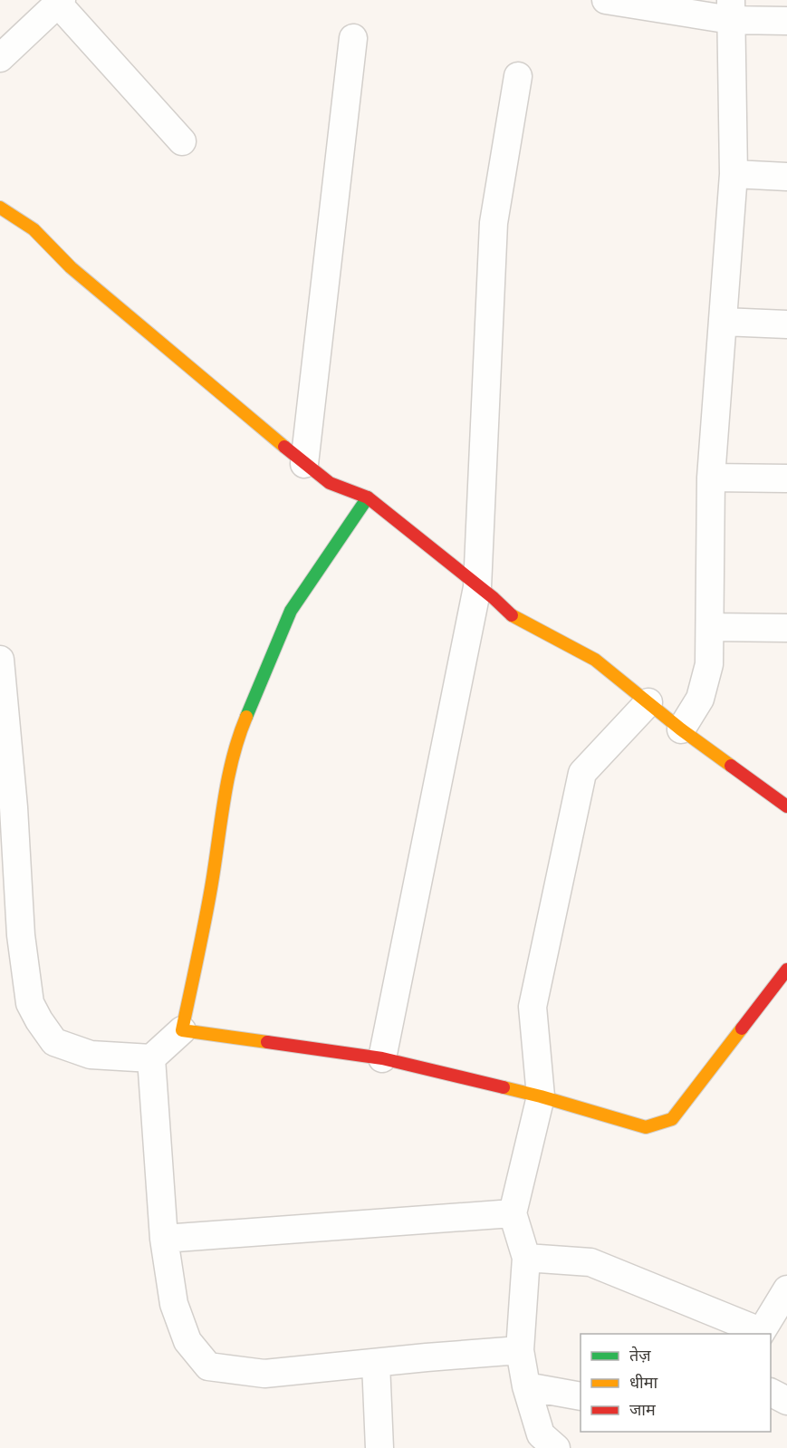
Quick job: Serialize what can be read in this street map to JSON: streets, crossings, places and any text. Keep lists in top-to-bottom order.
{
  "legend": ["तेज़", "धीमा", "जाम"]
}
